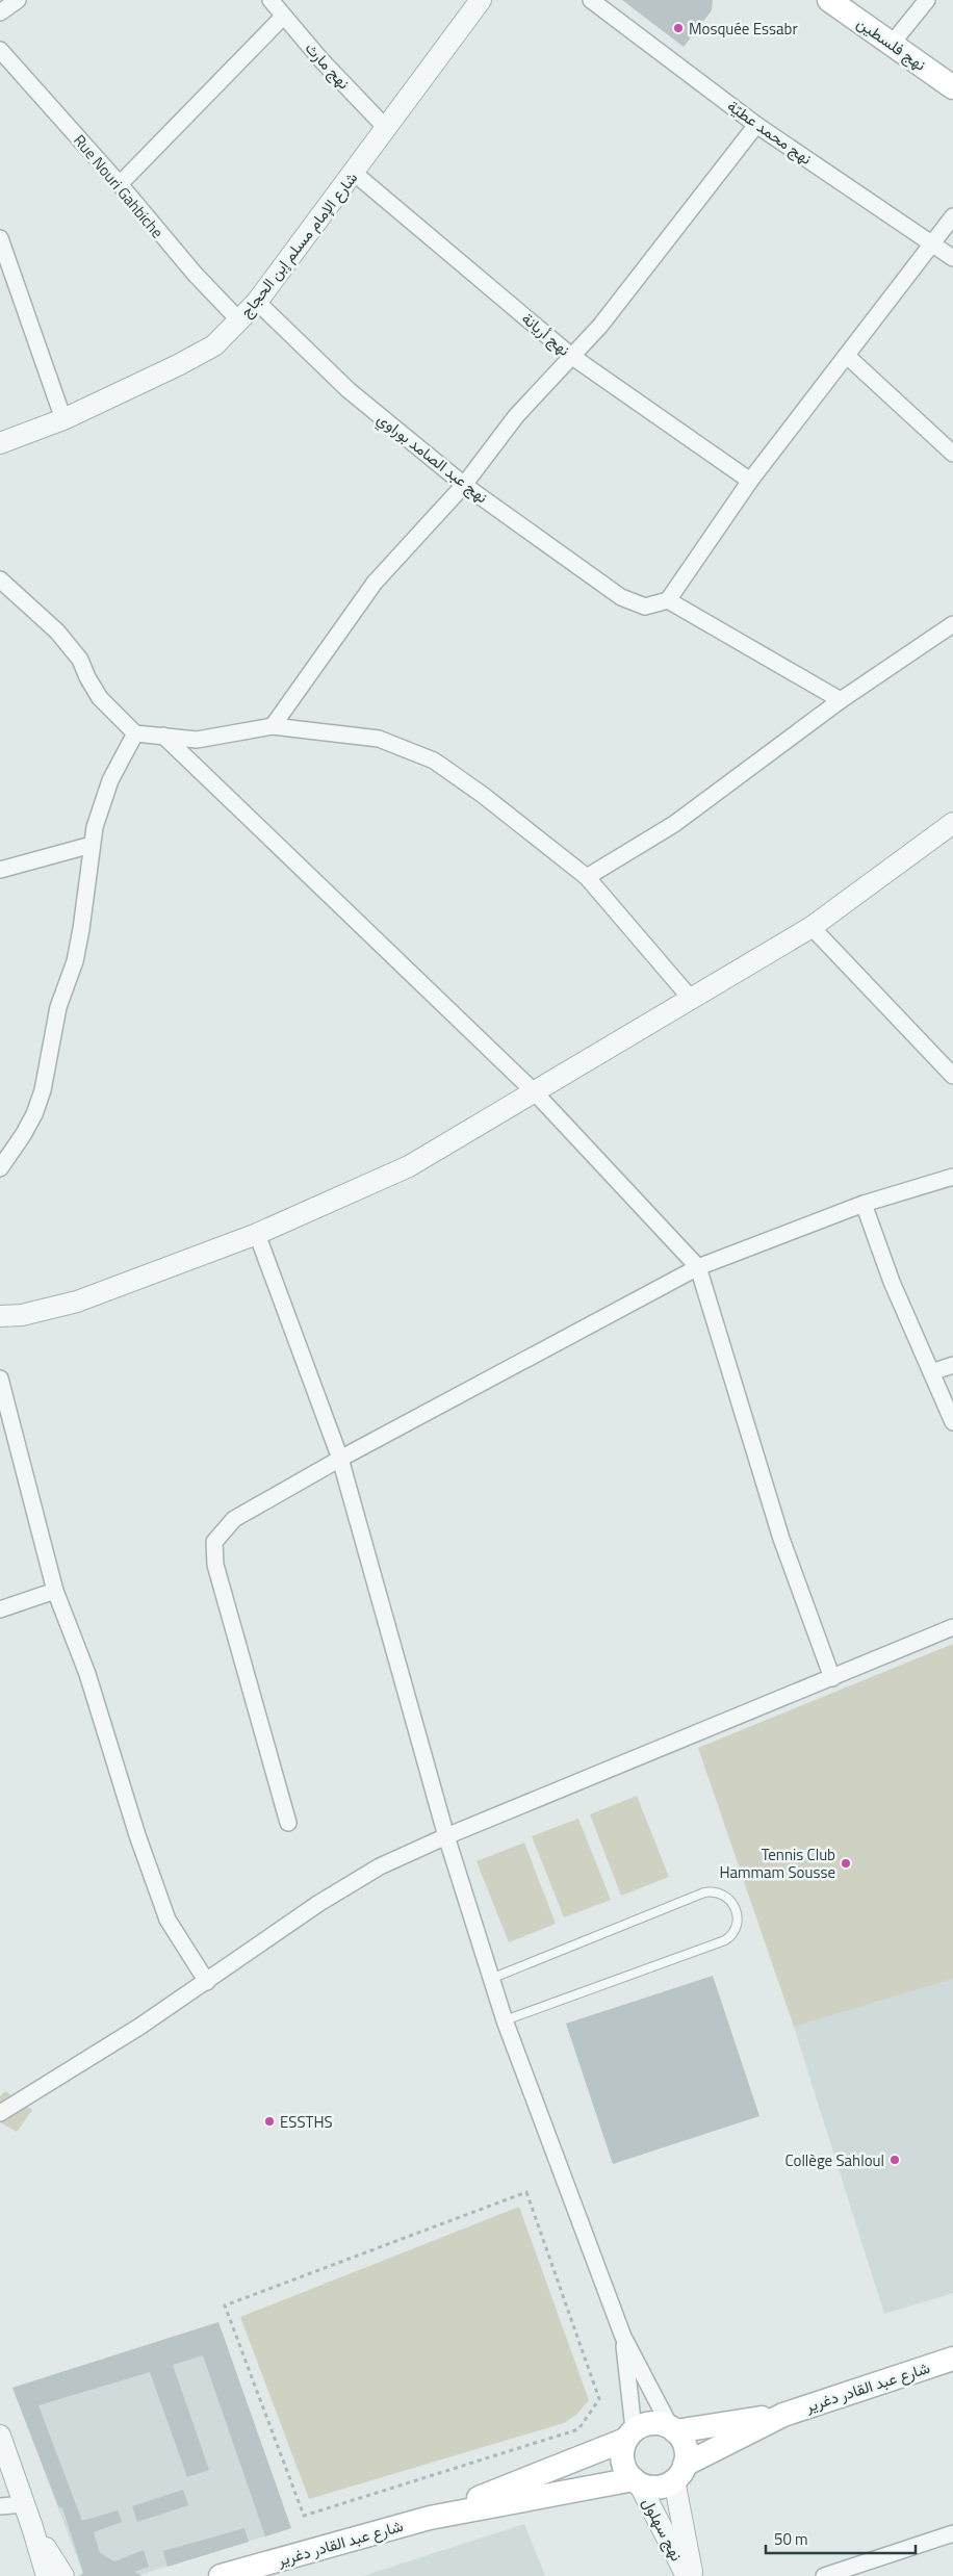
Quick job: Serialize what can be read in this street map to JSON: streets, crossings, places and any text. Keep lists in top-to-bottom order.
{
  "streets": {
    "main road": ["نهج فلسطين", "شارع عبد القادر دغرير"],
    "street": [
      "نهج مارث",
      "نهج محمد عطيّة",
      "Rue Nouri Gahbiche",
      "شارع اﻹمام مسلم إبن الحجاج",
      "نهج أريانة",
      "نهج عبد الصامد بوراوي",
      "نهج سهلول"
    ]
  },
  "crossings": [
    ["نهج مارث", "شارع اﻹمام مسلم إبن الحجاج"],
    ["Rue Nouri Gahbiche", "شارع اﻹمام مسلم إبن الحجاج"],
    ["شارع اﻹمام مسلم إبن الحجاج", "نهج أريانة"],
    ["شارع اﻹمام مسلم إبن الحجاج", "نهج عبد الصامد بوراوي"],
    ["شارع عبد القادر دغرير", "نهج سهلول"]
  ],
  "places": [
    "Mosquée Essabr",
    "Tennis Club Hammam Sousse",
    "ESSTHS",
    "Collège Sahloul"
  ],
  "scale_bar": "50 m"
}
